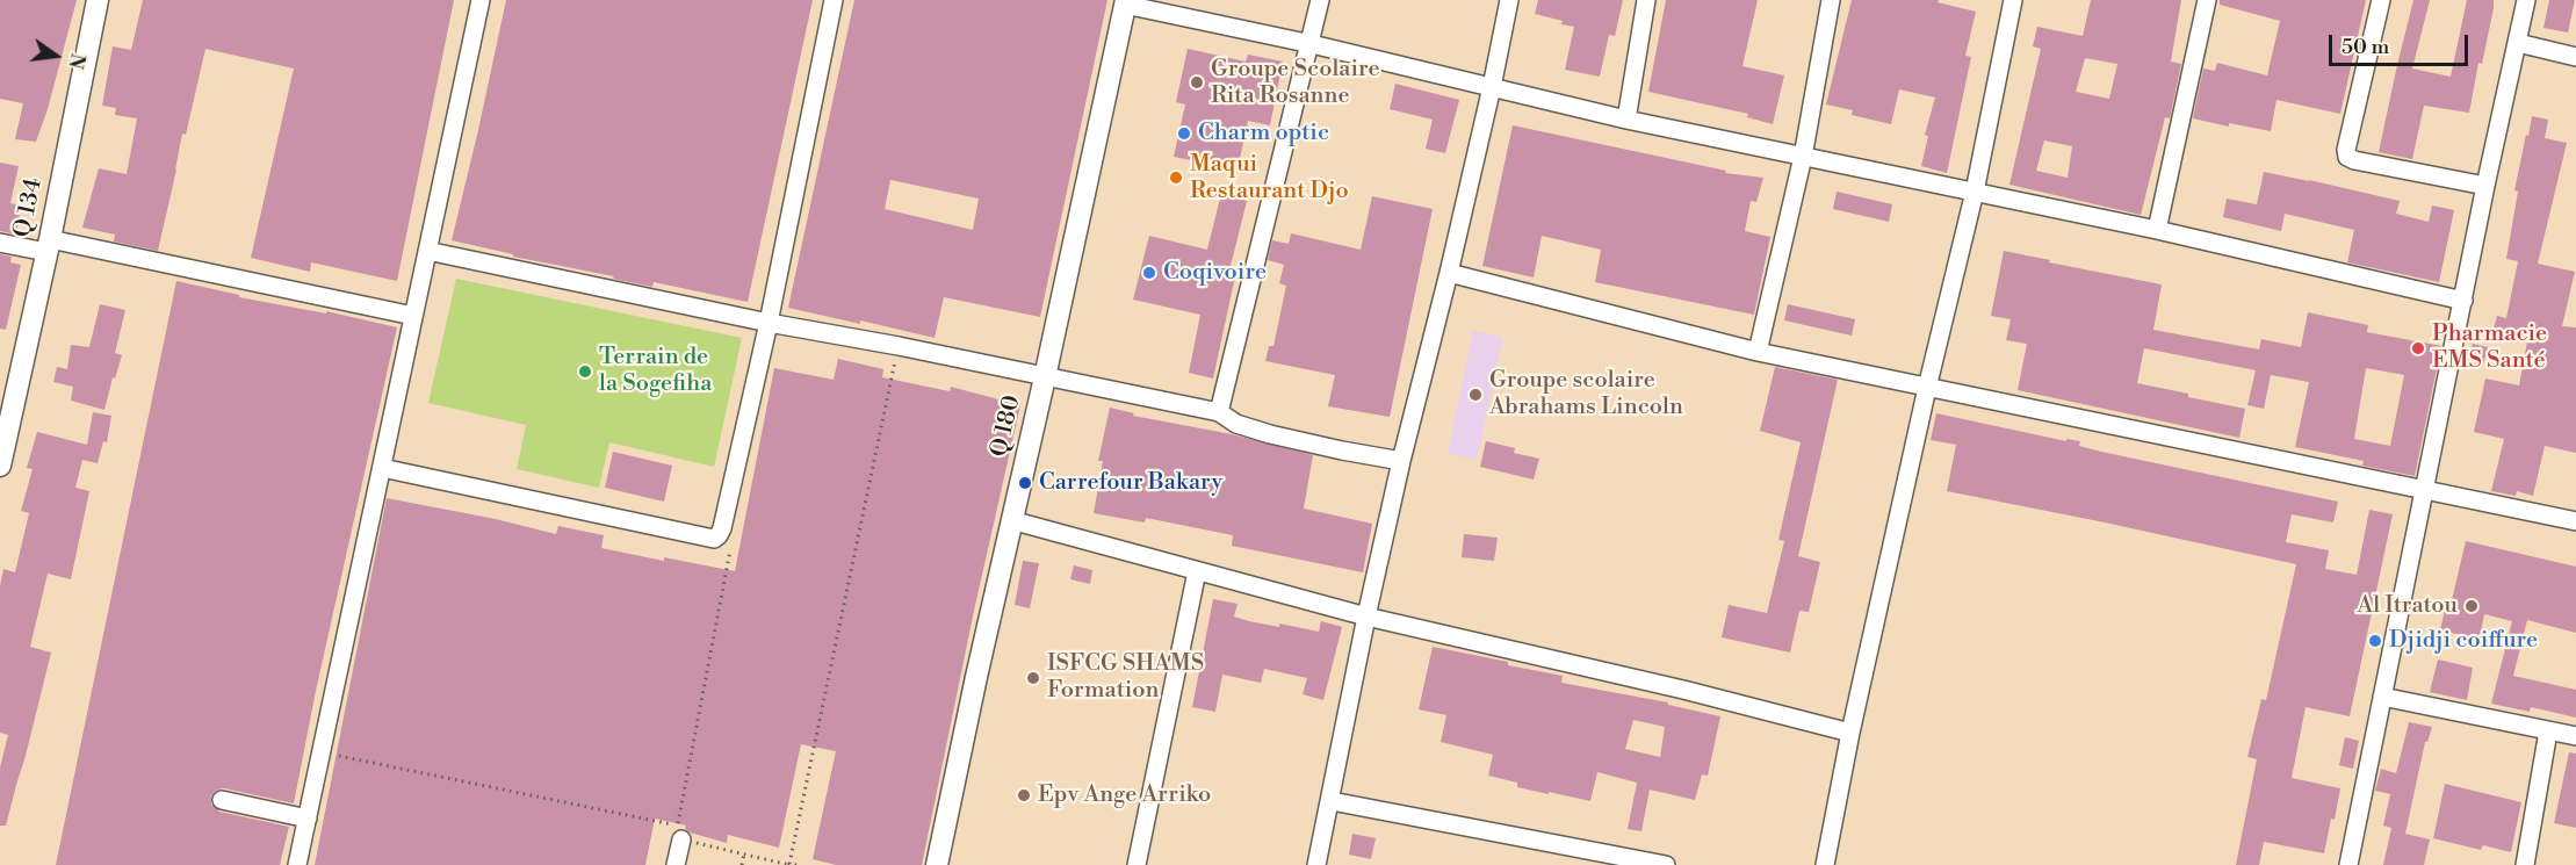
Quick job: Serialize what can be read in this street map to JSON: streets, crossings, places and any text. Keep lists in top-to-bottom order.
{
  "streets": {
    "street": ["Q 134", "Q 180"]
  },
  "places": [
    "Groupe Scolaire Rita Rosanne",
    "Charm optic",
    "Maqui Restaurant Djo",
    "Coqivoire",
    "Pharmacie EMS Santé",
    "Terrain de la Sogefiha",
    "Groupe scolaire Abrahams Lincoln",
    "Carrefour Bakary",
    "Al Itratou",
    "Djidji coiffure",
    "ISFCG SHAMS Formation",
    "Epv Ange Arriko"
  ],
  "scale_bar": "50 m",
  "north": "right"
}
